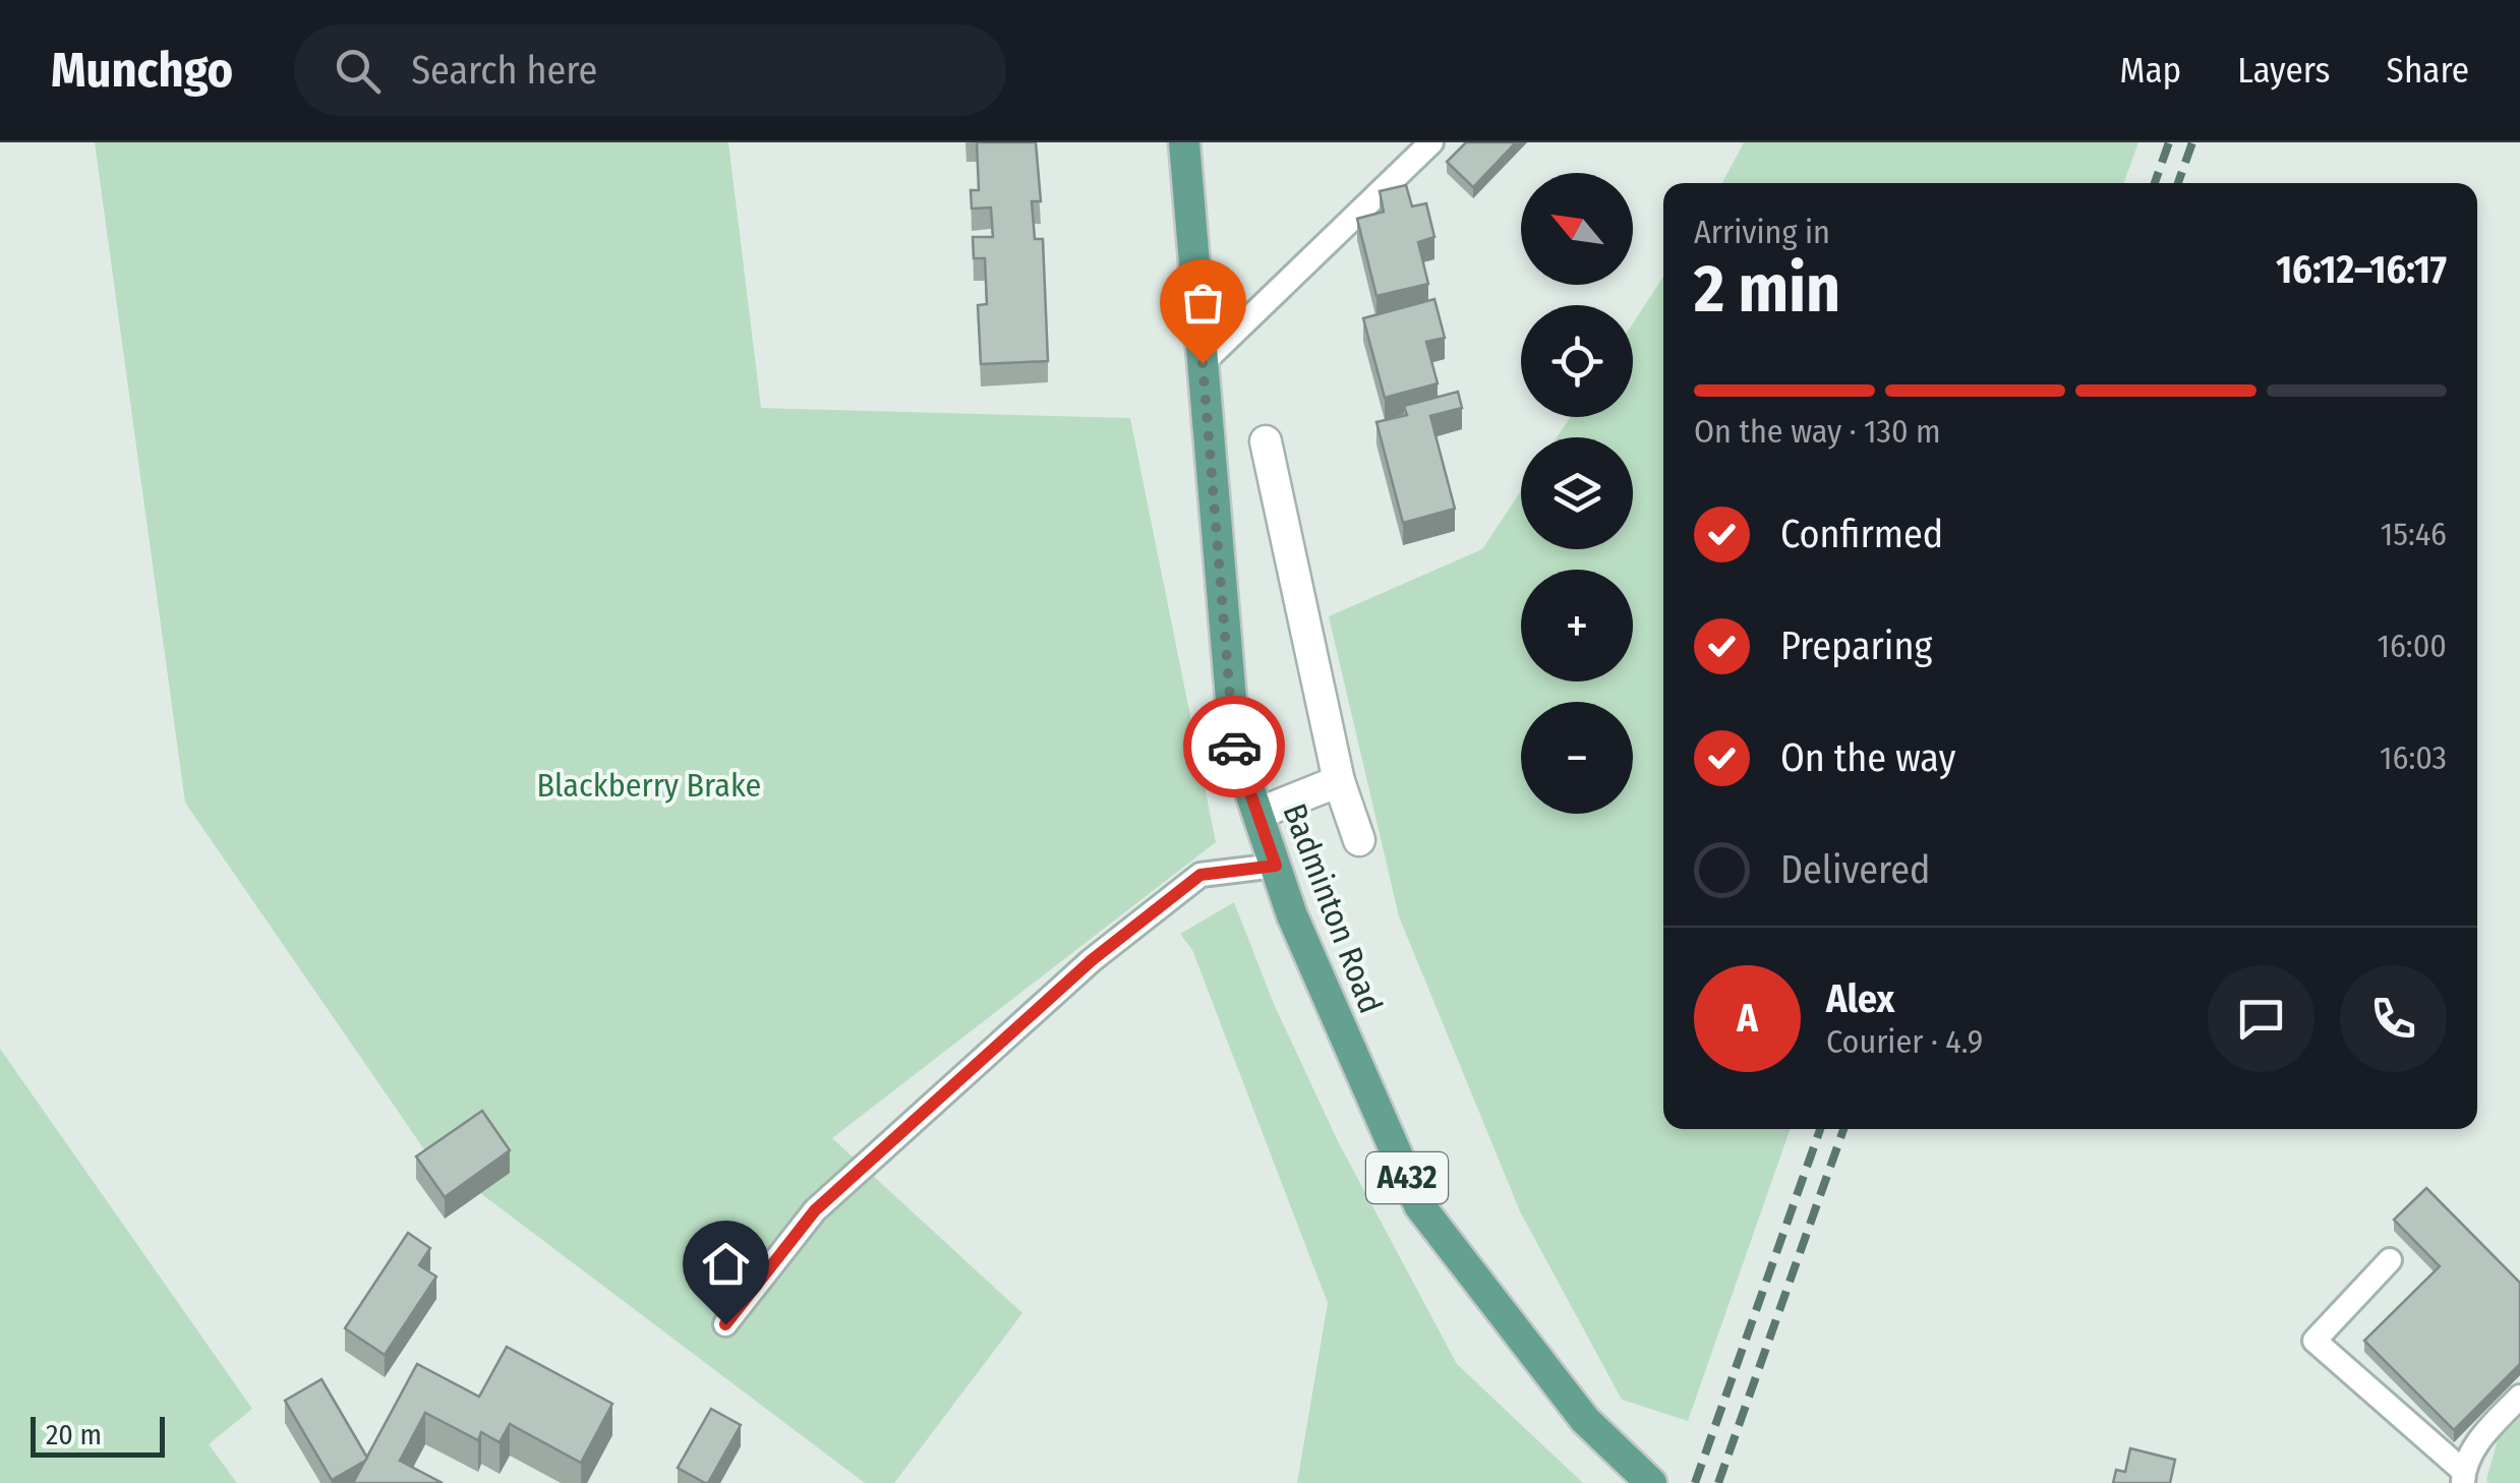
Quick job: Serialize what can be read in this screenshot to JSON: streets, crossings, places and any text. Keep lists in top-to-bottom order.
{
  "streets": {
    "main road": ["Badminton Road", "A432"]
  },
  "parks": ["Blackberry Brake"],
  "scale_bar": "20 m",
  "north": "top left",
  "page": {
    "header": "Munchgo",
    "search": "Search here",
    "nav": ["Map", "Layers", "Share"],
    "map_buttons": ["+", "−"],
    "heading": ["2 min", "Arriving in", "16:12–16:17"],
    "panel": ["Alex", "Courier · 4.9"],
    "bar": "On the way · 130 m",
    "list": [
      ["Confirmed", "15:46"],
      ["Preparing", "16:00"],
      ["On the way", "16:03"],
      "Delivered"
    ],
    "round": "A",
    "scale": "20 m"
  }
}
